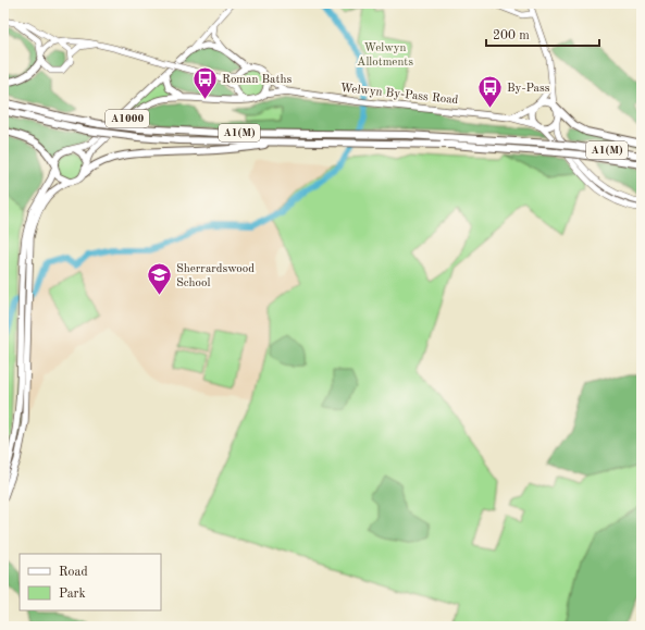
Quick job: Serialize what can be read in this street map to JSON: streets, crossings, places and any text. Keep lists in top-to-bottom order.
{
  "streets": {
    "highway": ["A1(M)"],
    "main road": ["Welwyn By-Pass Road", "A1000"]
  },
  "crossings": [
    ["Welwyn By-Pass Road", "A1000"]
  ],
  "parks": ["Welwyn Allotments"],
  "places": {
    "bus stop": ["Roman Baths", "By-Pass"],
    "school or university": ["Sherrardswood School"]
  },
  "legend": ["Road", "Park"],
  "scale_bar": "200 m"
}
